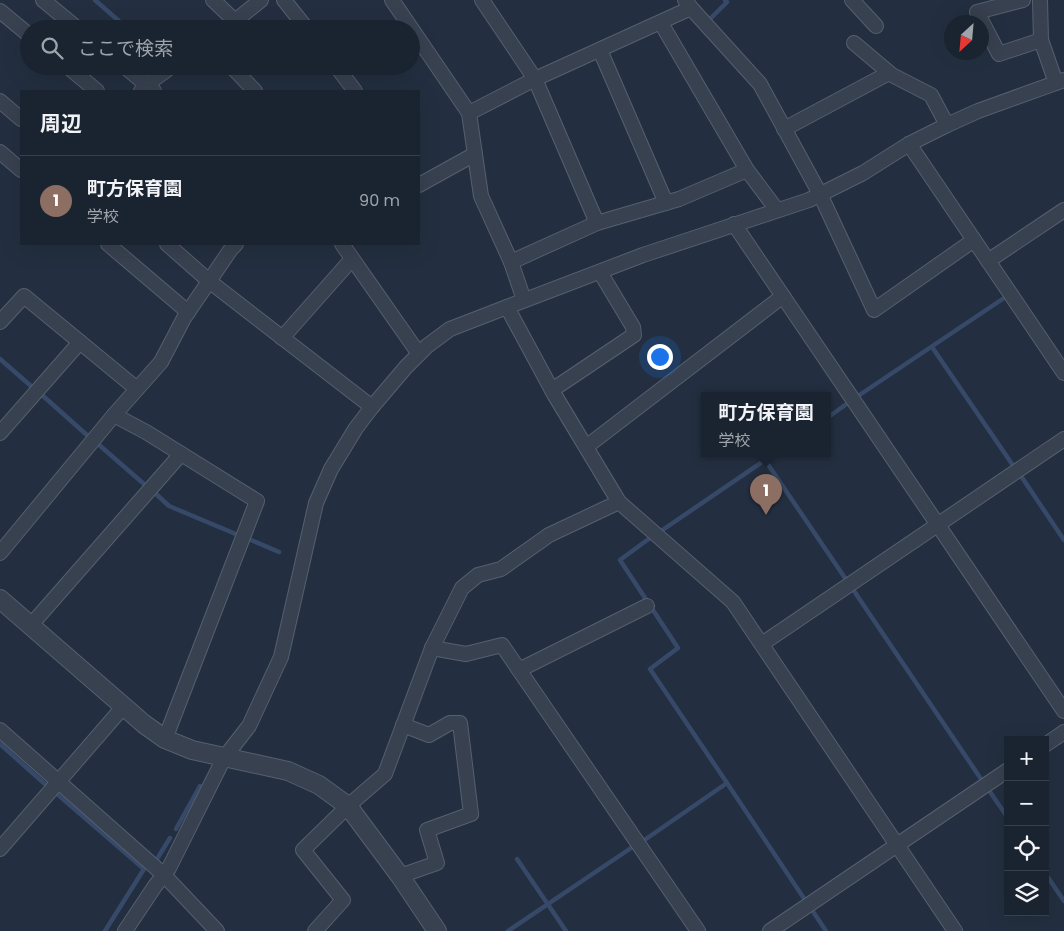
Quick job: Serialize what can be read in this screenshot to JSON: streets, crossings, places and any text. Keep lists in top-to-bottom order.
{
  "north": "bottom left",
  "page": {
    "search": "ここで検索",
    "heading": "周辺",
    "list": [
      {
        "mark": "1",
        "name": "町方保育園",
        "note": "学校",
        "value": "90 m"
      }
    ],
    "popup": ["町方保育園", "学校"],
    "pins": "1",
    "map_buttons": ["+", "−"]
  }
}
